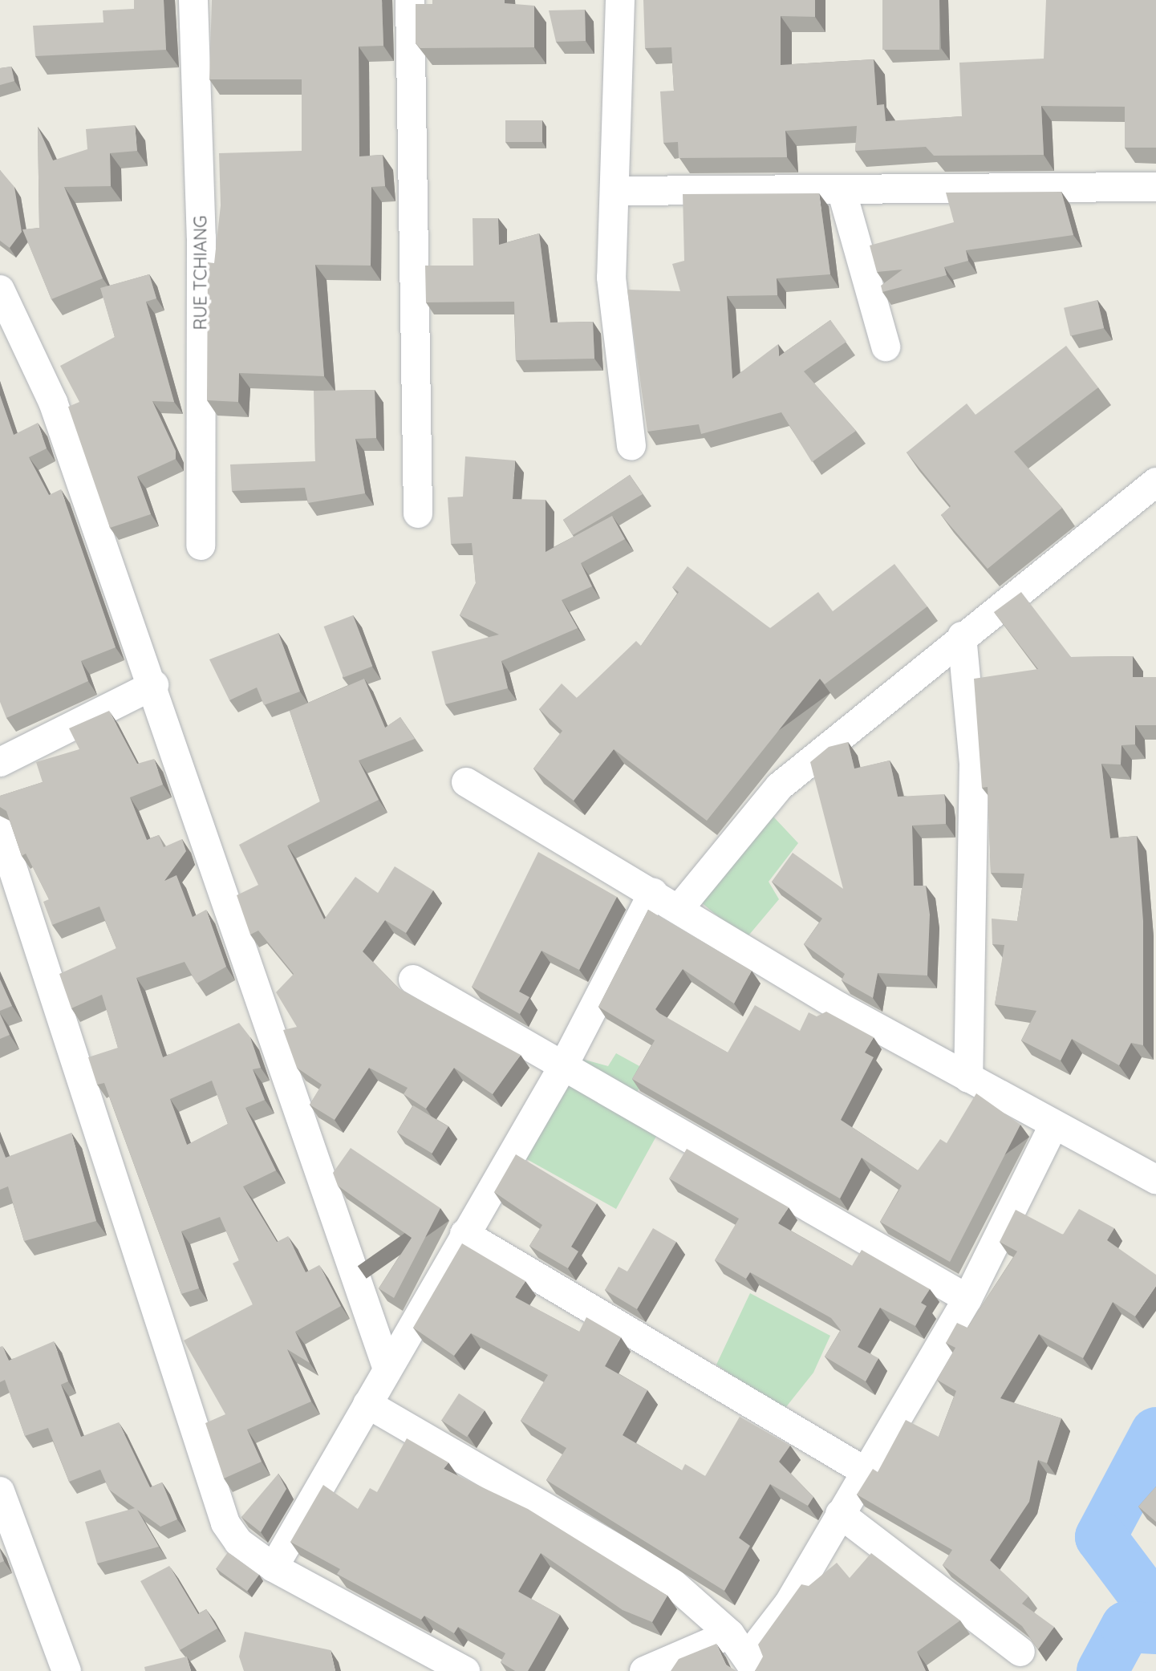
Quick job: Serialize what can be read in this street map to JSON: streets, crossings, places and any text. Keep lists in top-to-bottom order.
{
  "streets": {
    "street": ["RUE TCHIANG"]
  }
}
